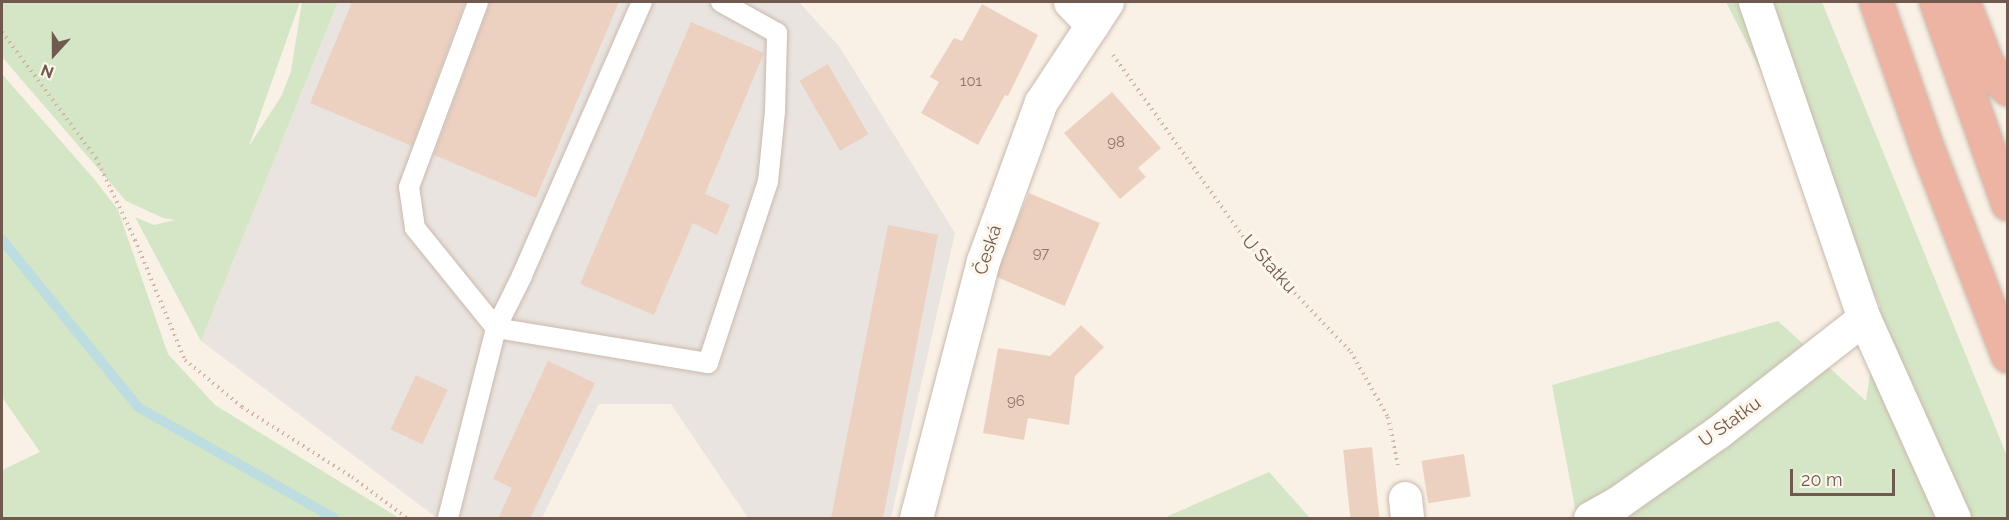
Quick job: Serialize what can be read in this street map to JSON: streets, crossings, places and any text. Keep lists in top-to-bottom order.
{
  "streets": {
    "street": ["Česká", "U Statku"]
  },
  "crossings": [
    ["Česká", "U Statku"]
  ],
  "house_numbers": [
    "101",
    "98",
    "97",
    "96"
  ],
  "scale_bar": "20 m",
  "north": "bottom"
}
